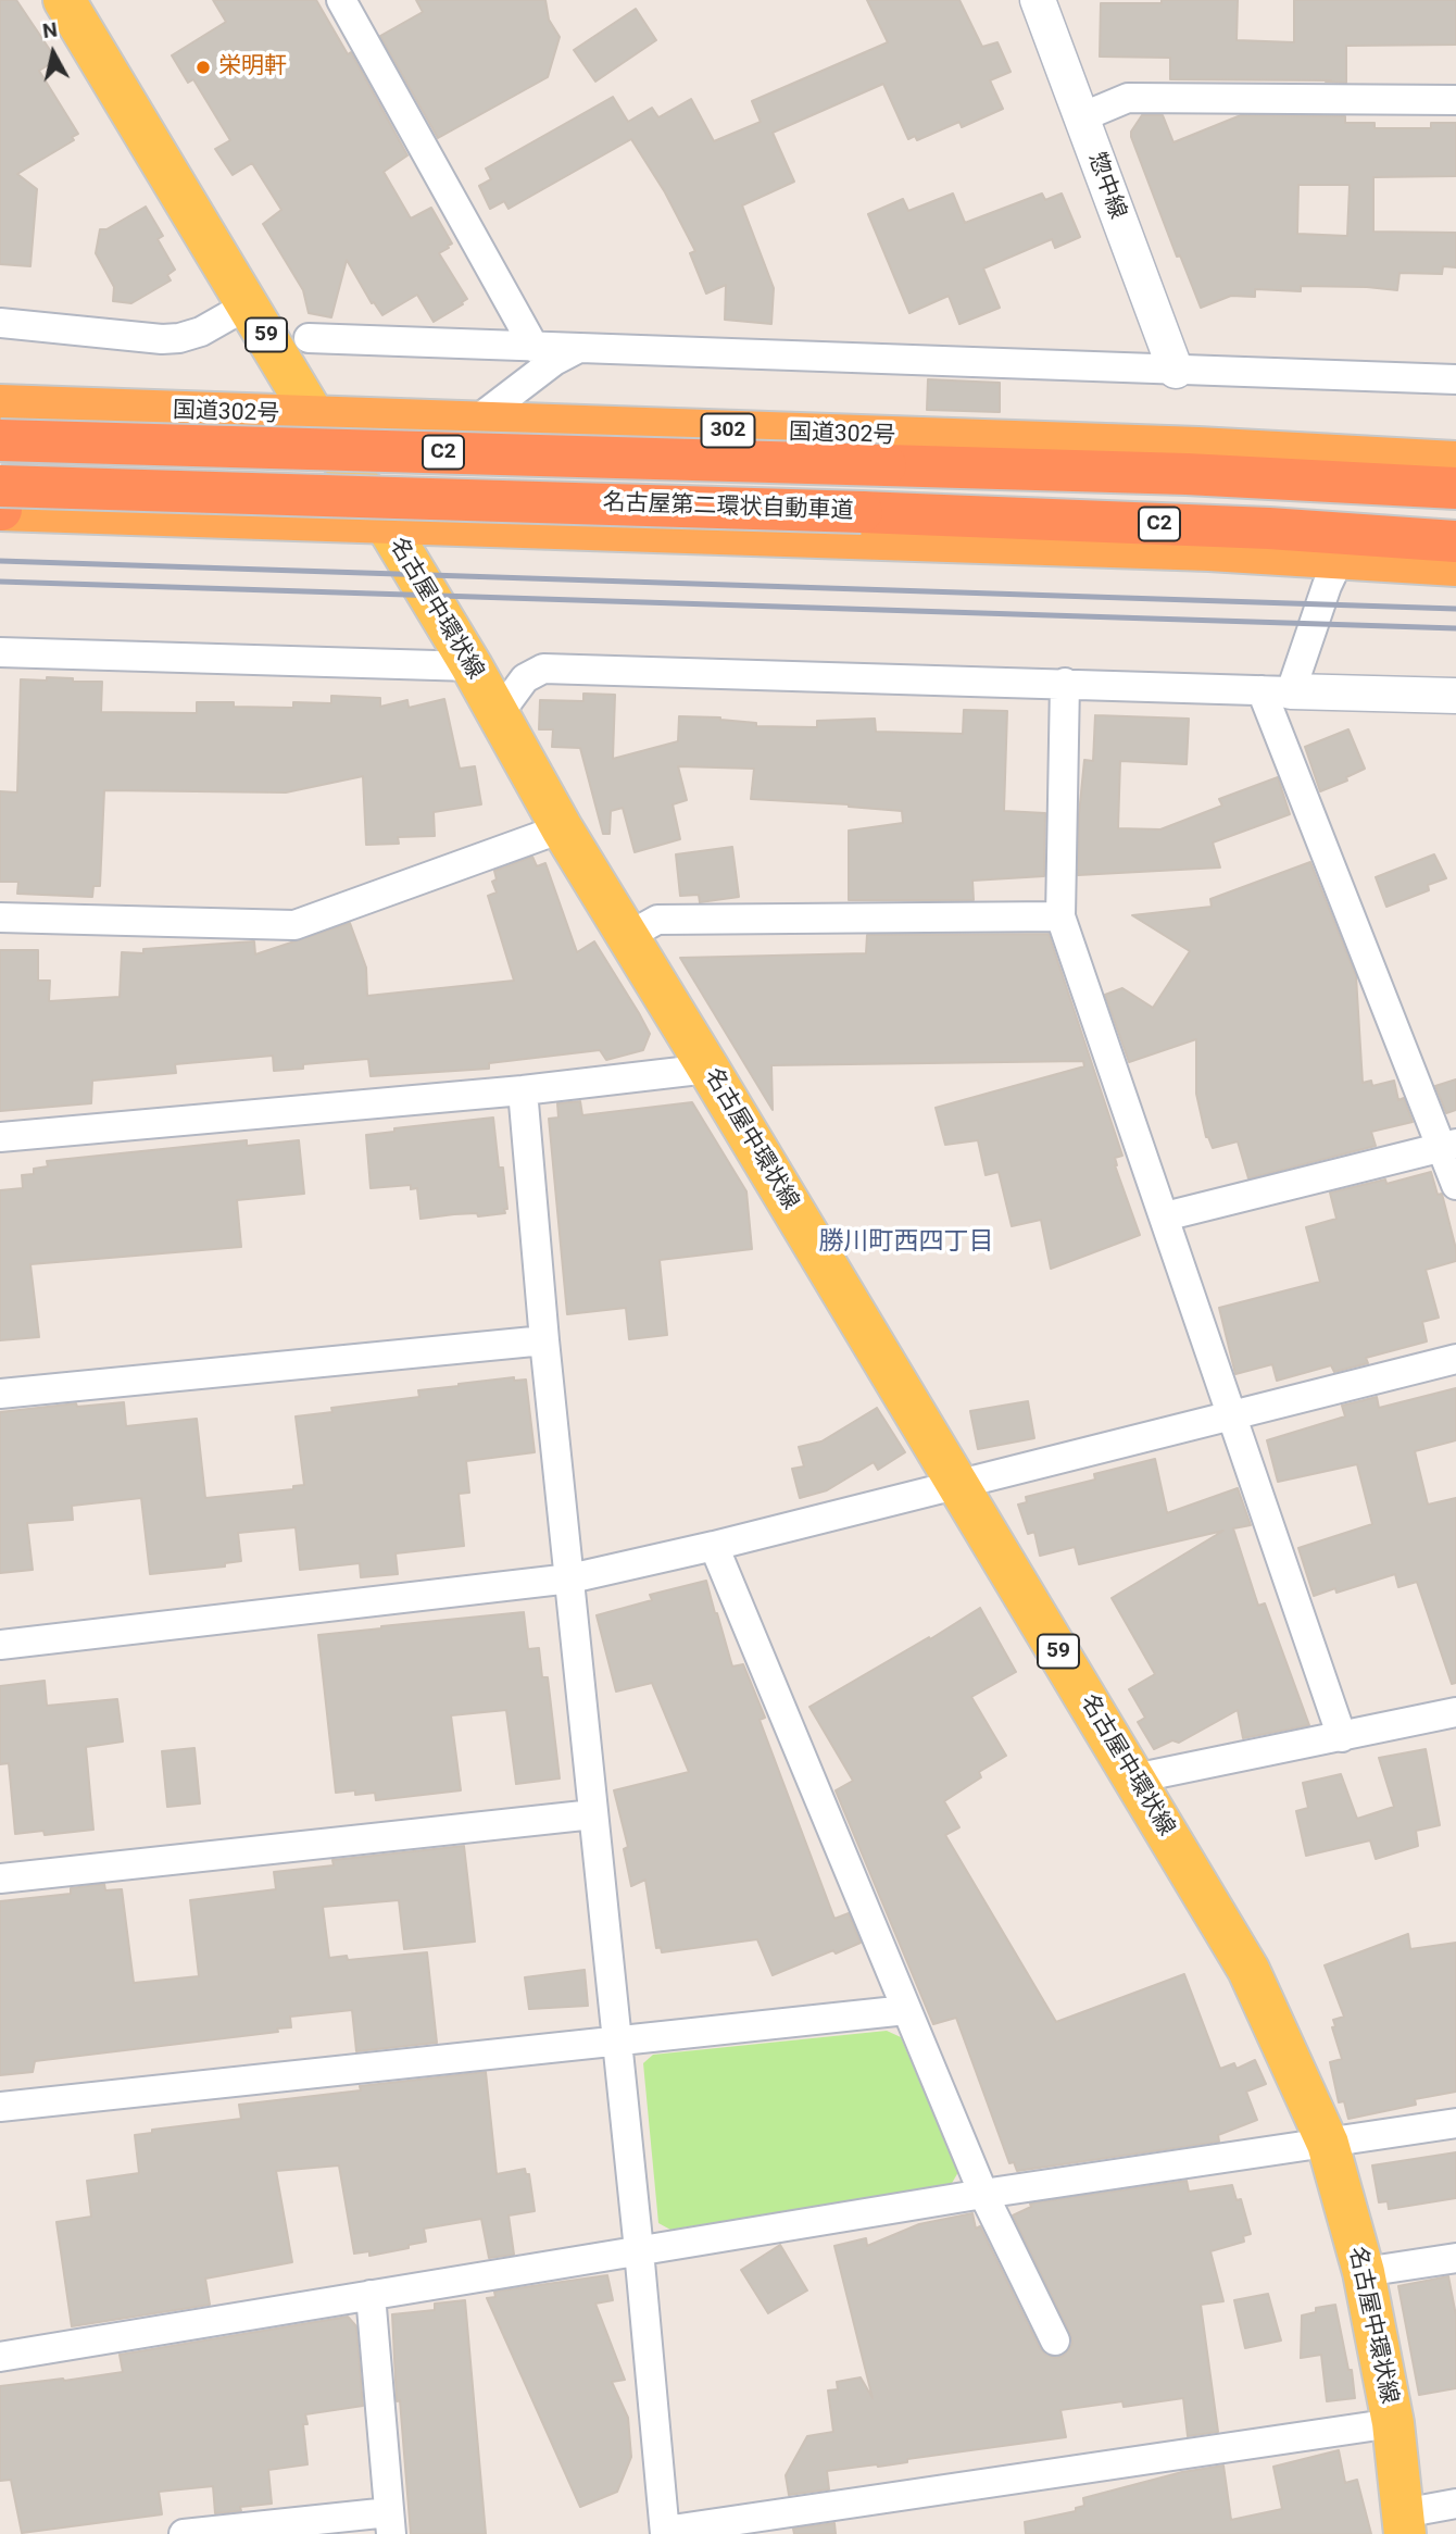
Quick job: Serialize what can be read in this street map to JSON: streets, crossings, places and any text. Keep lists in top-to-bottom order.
{
  "streets": {
    "highway": [
      "国道302号",
      "302",
      "C2",
      "名古屋第二環状自動車道"
    ],
    "main road": ["59", "名古屋中環状線"],
    "street": ["惣中線"]
  },
  "crossings": [
    ["国道302号", "名古屋中環状線"]
  ],
  "districts": ["勝川町西四丁目"],
  "places": ["栄明軒"],
  "north": "top"
}
